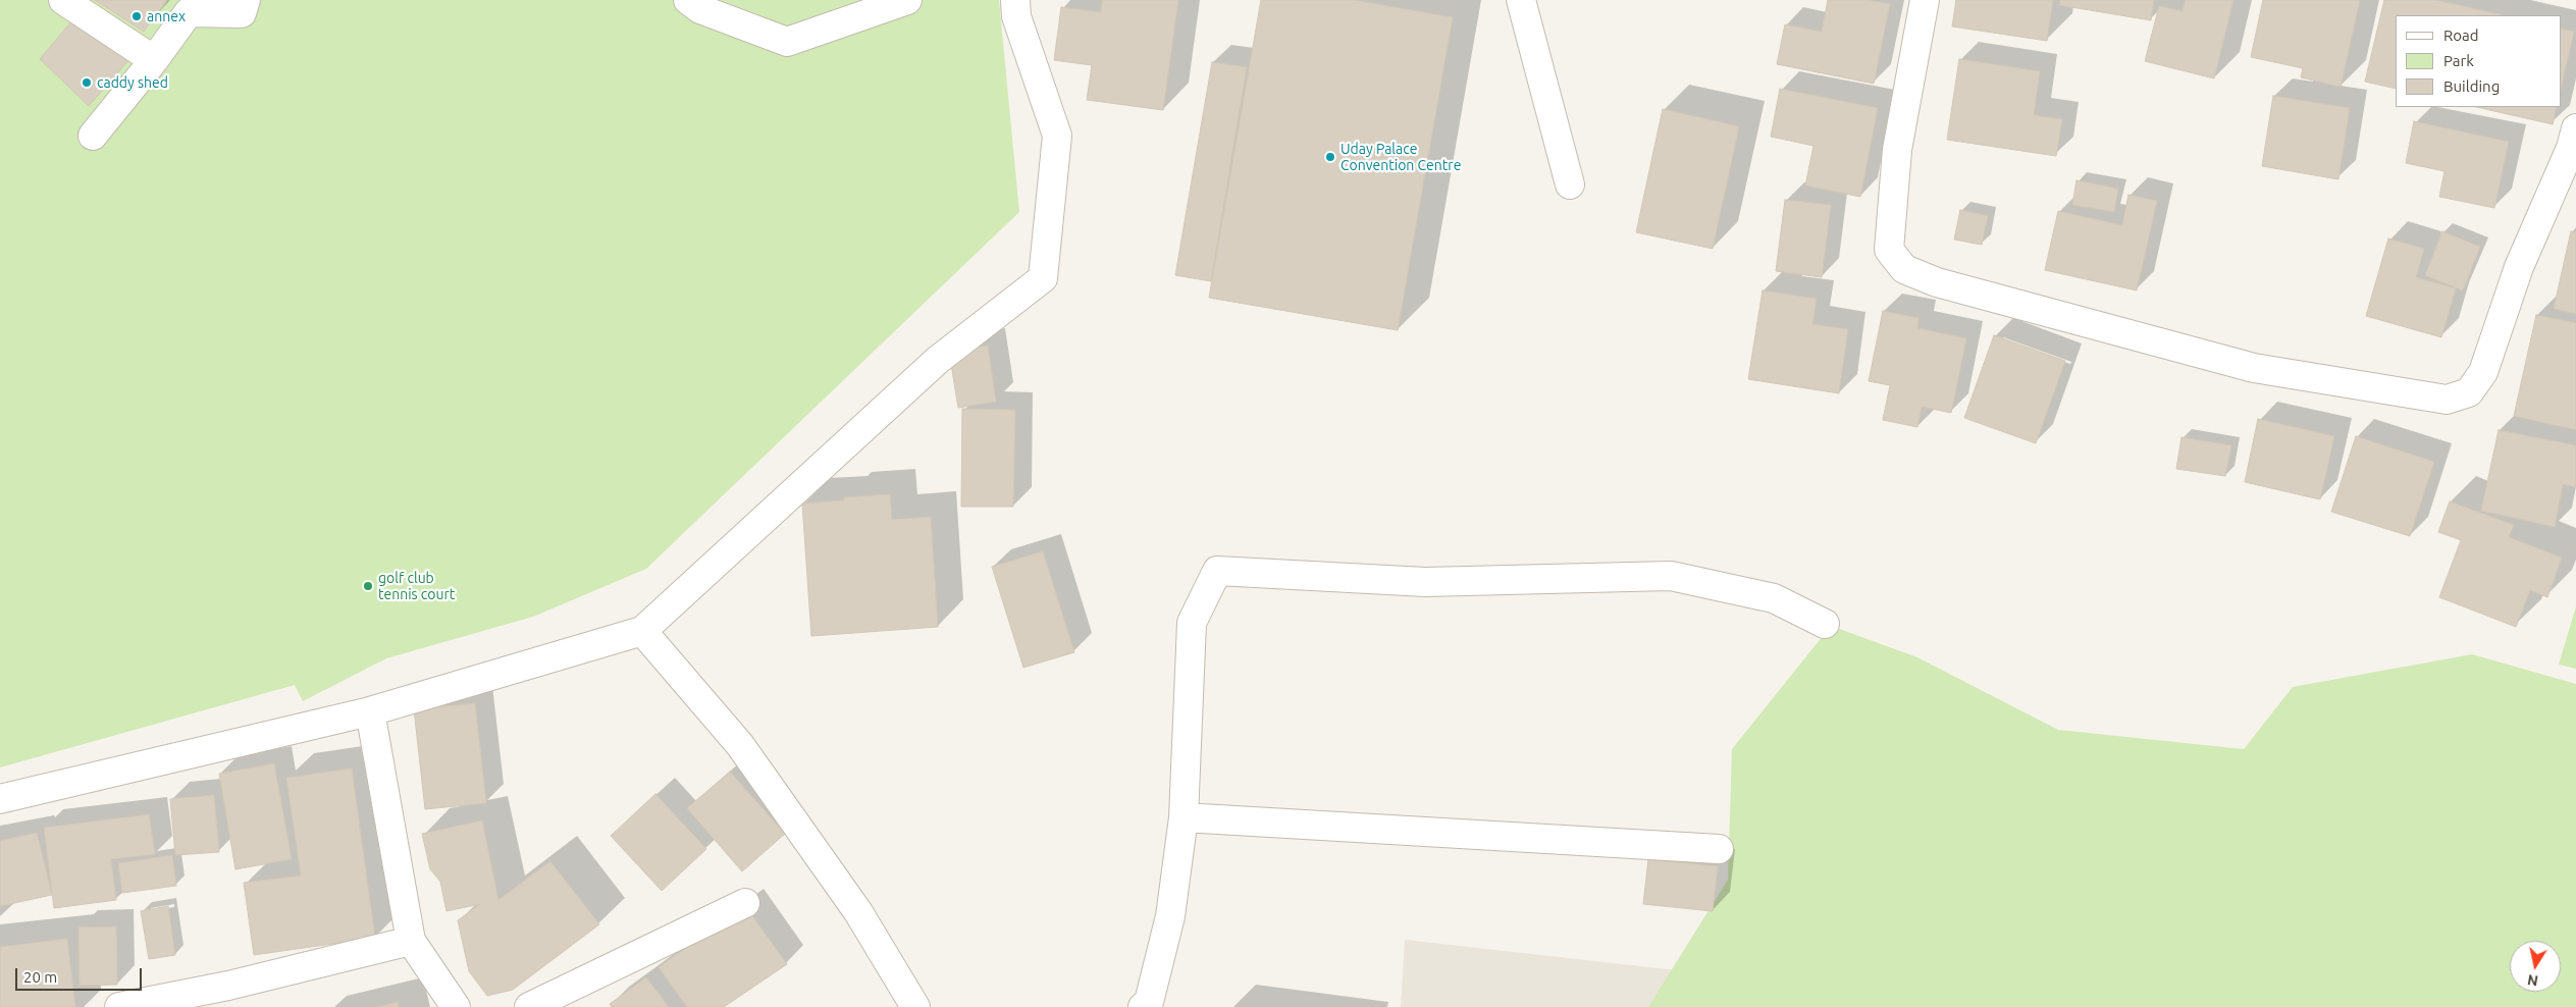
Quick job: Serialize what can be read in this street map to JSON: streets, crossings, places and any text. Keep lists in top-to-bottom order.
{
  "places": [
    "annex",
    "caddy shed",
    "Uday Palace Convention Centre",
    "golf club tennis court"
  ],
  "legend": ["Road", "Park", "Building"],
  "scale_bar": "20 m",
  "north": "bottom"
}
